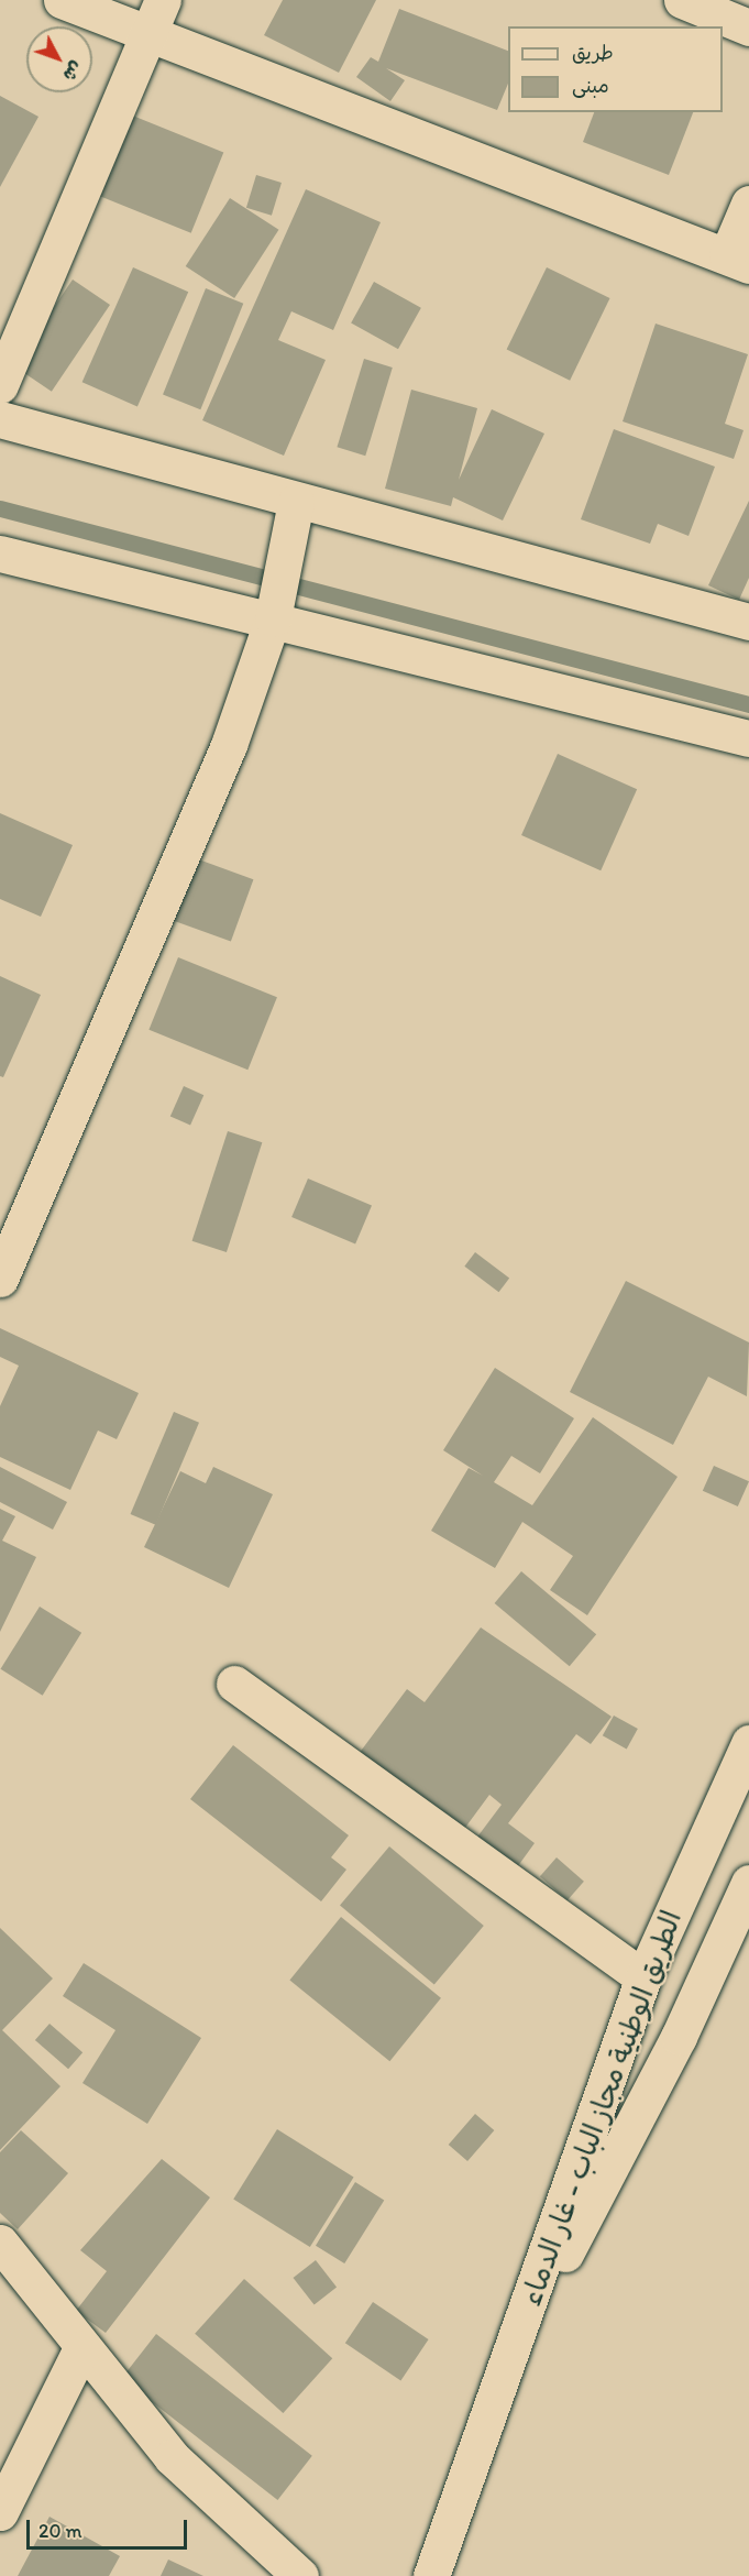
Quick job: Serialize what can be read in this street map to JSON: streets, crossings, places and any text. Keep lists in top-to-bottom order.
{
  "streets": {
    "street": ["الطريق الوطنية مجاز الباب - غار الدماء"]
  },
  "legend": ["طريق", "مبنى"],
  "scale_bar": "20 m",
  "north": "bottom right"
}
